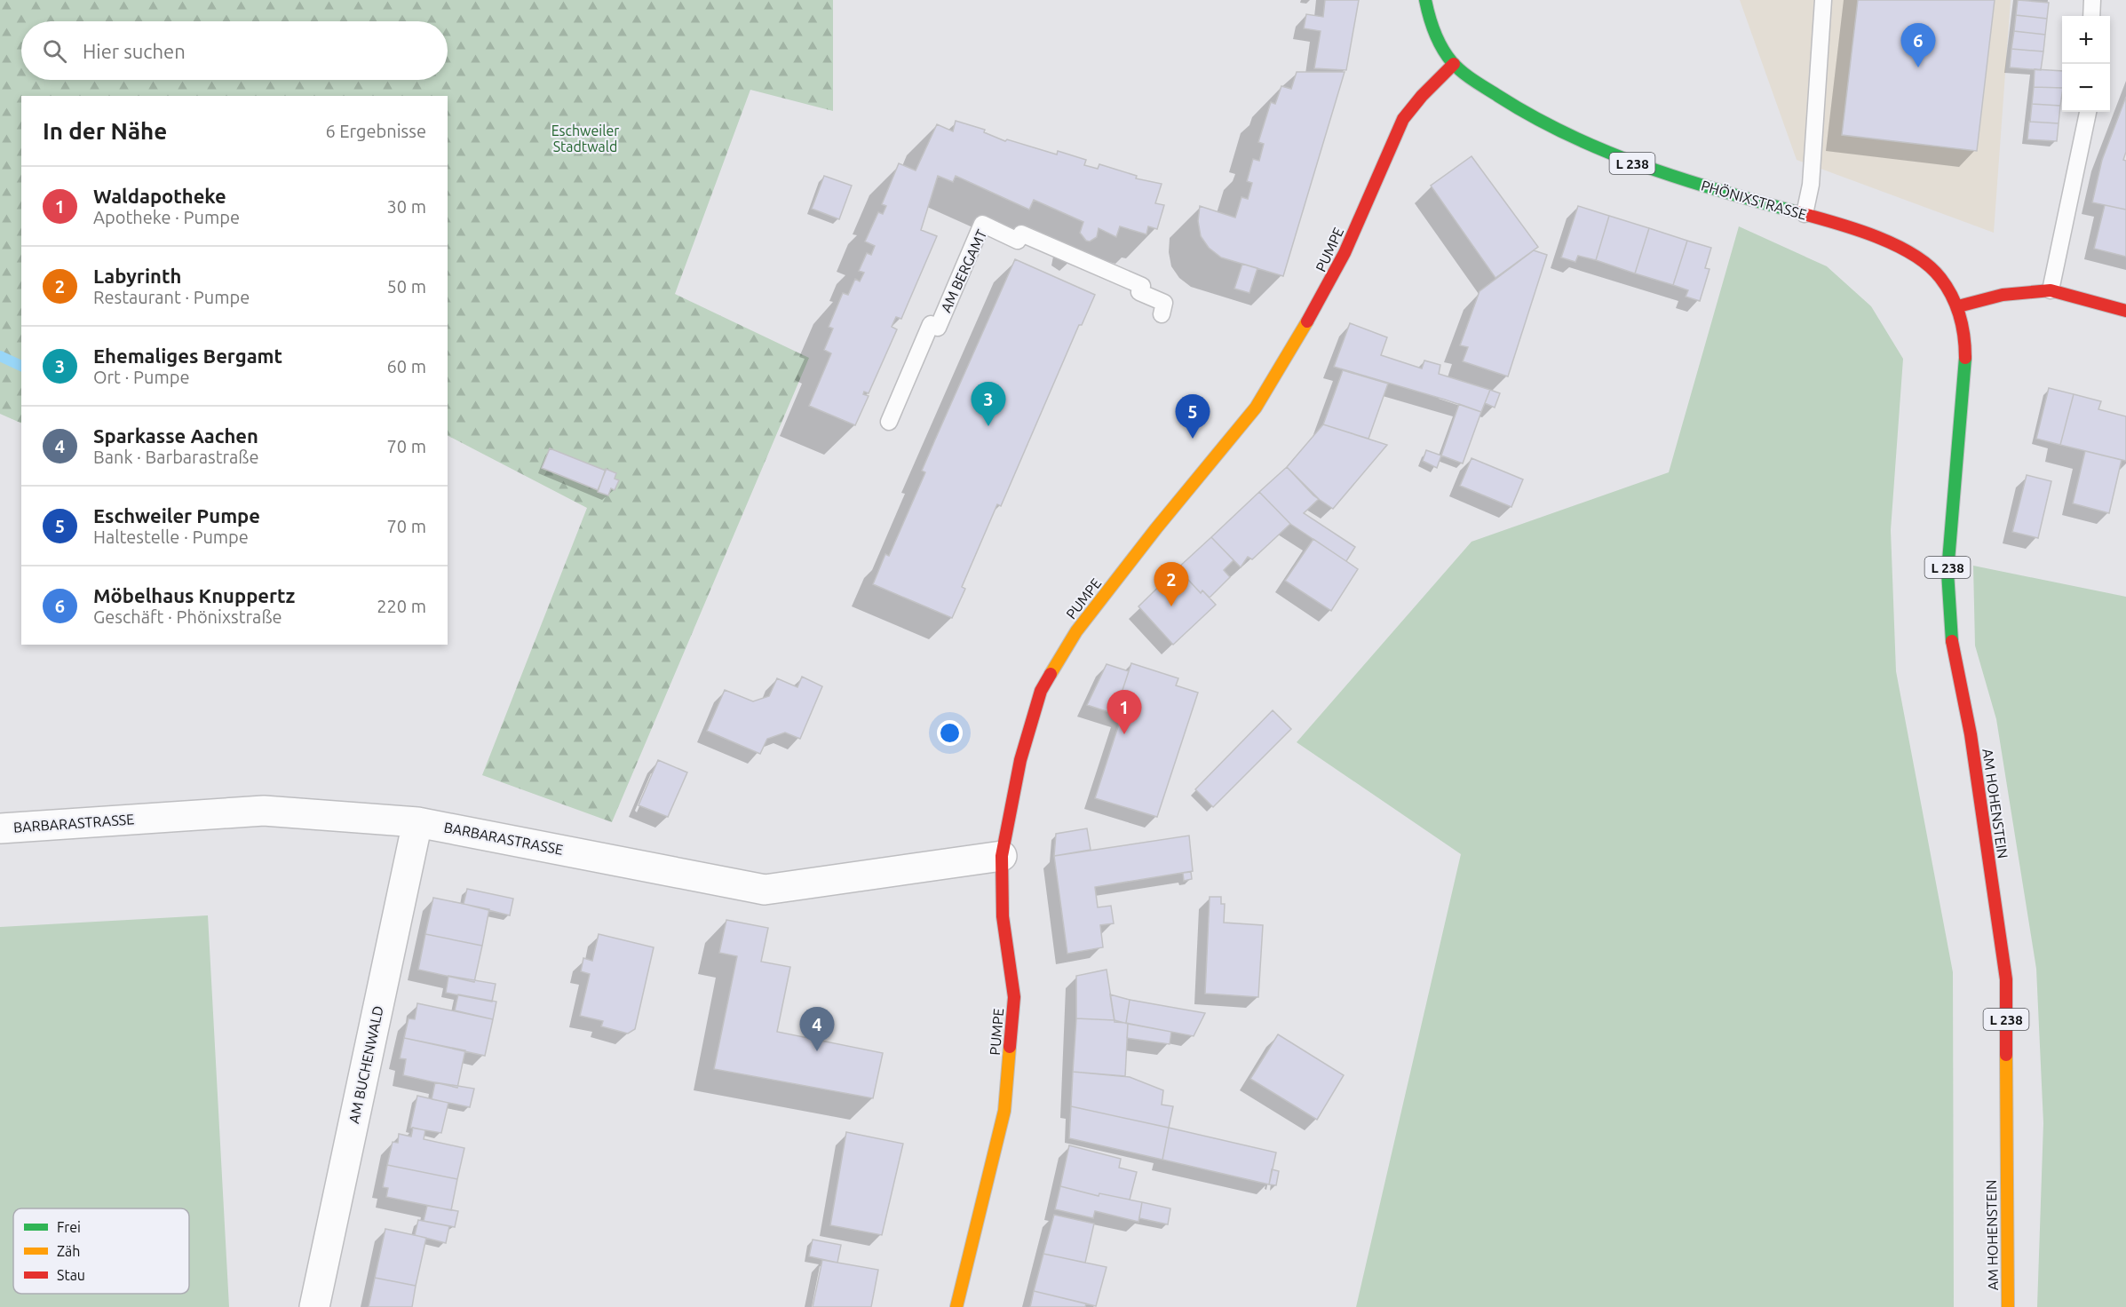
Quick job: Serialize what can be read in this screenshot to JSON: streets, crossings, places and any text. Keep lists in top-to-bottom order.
{
  "streets": {
    "main road": [
      "L 238",
      "PHÖNIXSTRASSE",
      "PUMPE",
      "AM HOHENSTEIN"
    ],
    "street": ["BARBARASTRASSE", "AM BUCHENWALD"],
    "lane": ["AM BERGAMT"]
  },
  "crossings": [
    ["L 238", "PHÖNIXSTRASSE"],
    ["L 238", "PUMPE"],
    ["PHÖNIXSTRASSE", "PUMPE"],
    ["PHÖNIXSTRASSE", "AM HOHENSTEIN"],
    ["PUMPE", "BARBARASTRASSE"],
    ["BARBARASTRASSE", "AM BUCHENWALD"]
  ],
  "parks": ["Eschweiler Stadtwald"],
  "legend": ["Frei", "Zäh", "Stau"],
  "page": {
    "map_buttons": ["+", "−"],
    "search": "Hier suchen",
    "pins": [
      "6",
      "3",
      "5",
      "2",
      "1",
      "4"
    ],
    "heading": ["In der Nähe", "6 Ergebnisse"],
    "list": [
      {
        "mark": "1",
        "name": "Waldapotheke",
        "note": "Apotheke · Pumpe",
        "value": "30 m"
      },
      {
        "mark": "2",
        "name": "Labyrinth",
        "note": "Restaurant · Pumpe",
        "value": "50 m"
      },
      {
        "mark": "3",
        "name": "Ehemaliges Bergamt",
        "note": "Ort · Pumpe",
        "value": "60 m"
      },
      {
        "mark": "4",
        "name": "Sparkasse Aachen",
        "note": "Bank · Barbarastraße",
        "value": "70 m"
      },
      {
        "mark": "5",
        "name": "Eschweiler Pumpe",
        "note": "Haltestelle · Pumpe",
        "value": "70 m"
      },
      {
        "mark": "6",
        "name": "Möbelhaus Knuppertz",
        "note": "Geschäft · Phönixstraße",
        "value": "220 m"
      }
    ]
  }
}
